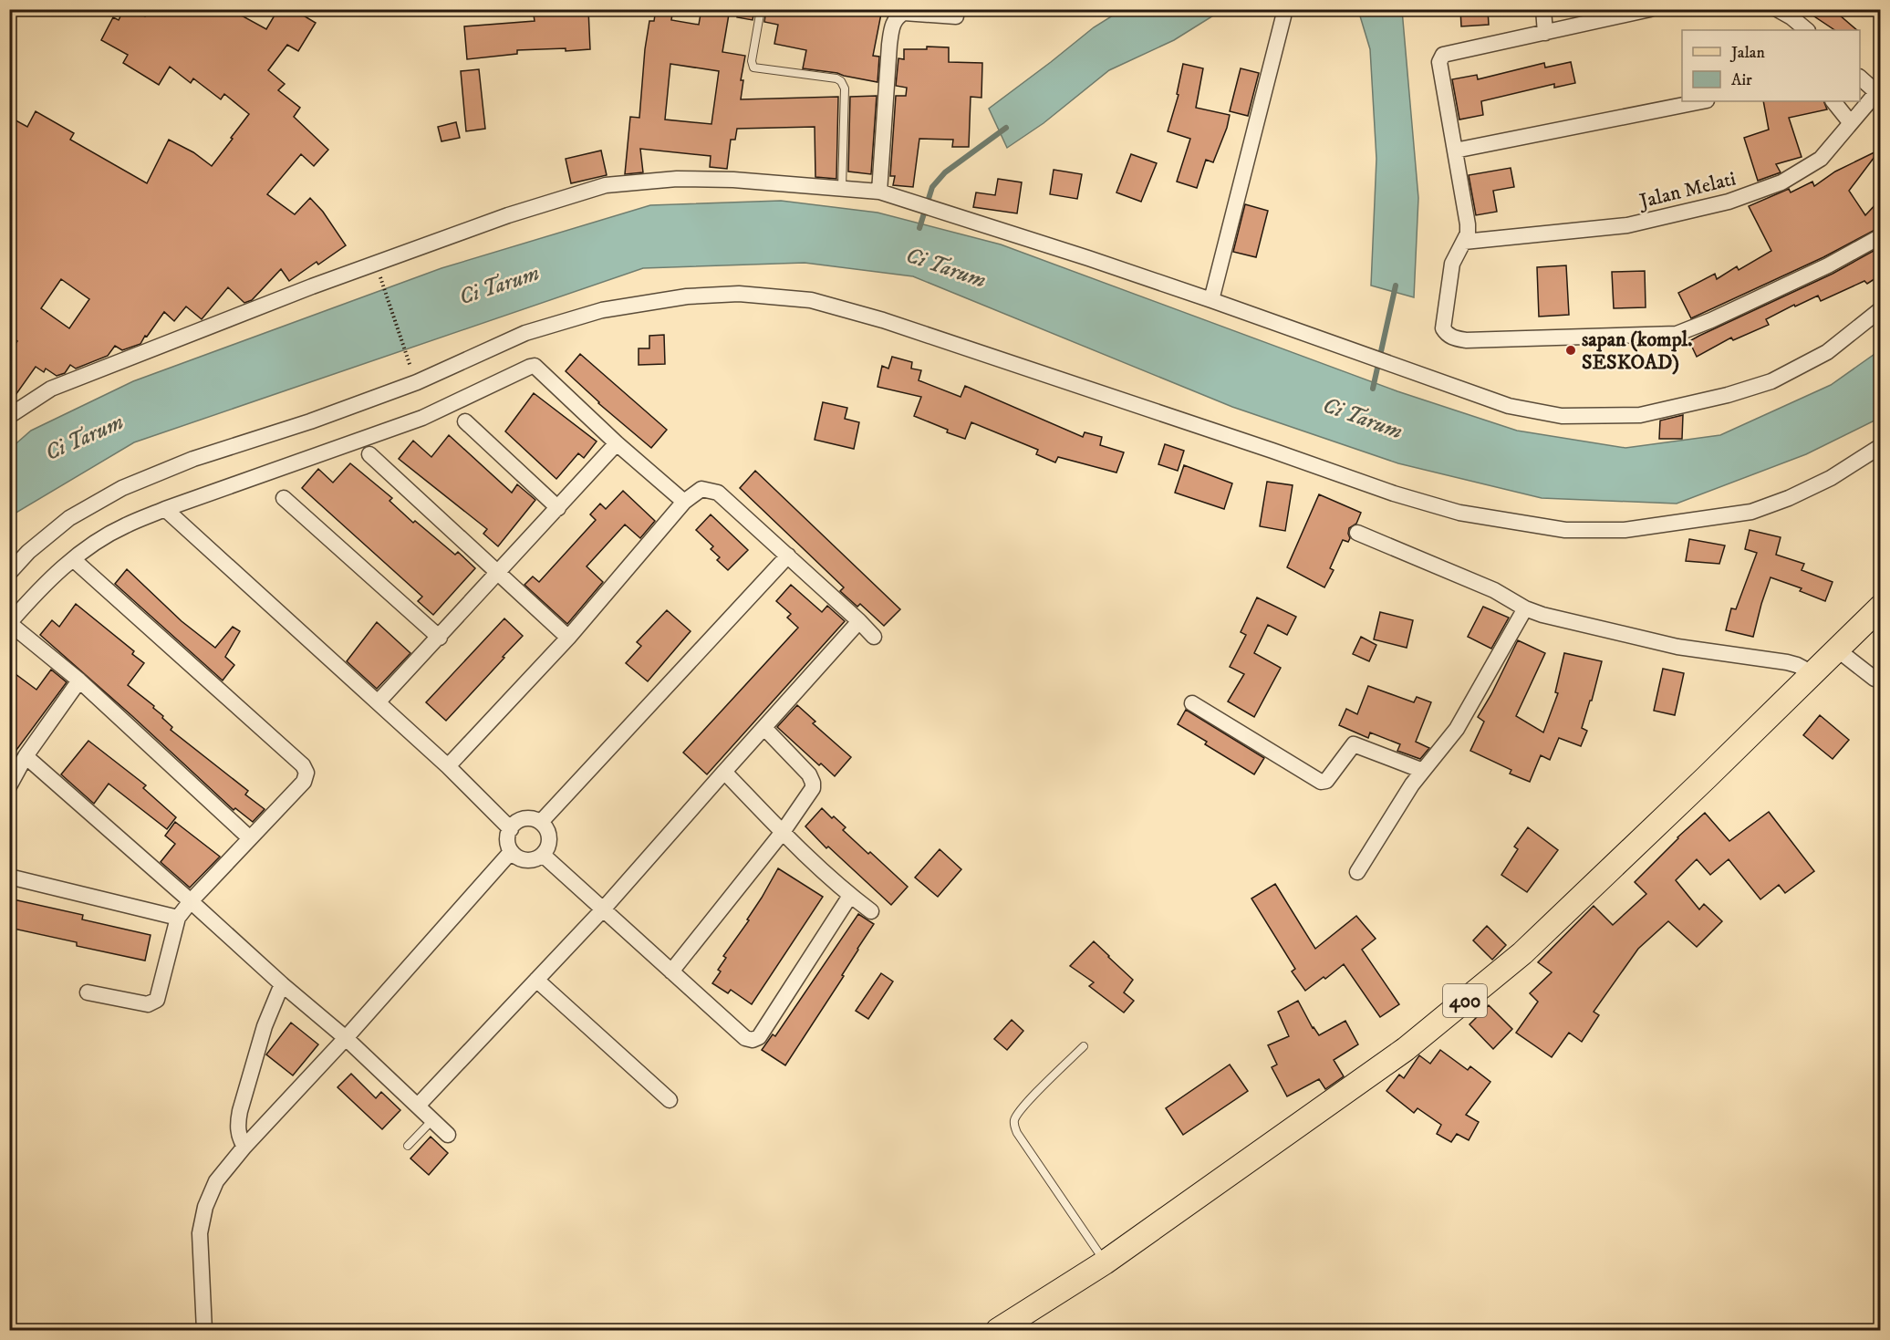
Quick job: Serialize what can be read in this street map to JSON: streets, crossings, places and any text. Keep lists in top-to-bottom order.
{
  "streets": {
    "main road": ["400"],
    "street": ["Jalan Melati"]
  },
  "water": ["Ci Tarum"],
  "places": ["sapan (kompl. SESKOAD)"],
  "legend": ["Jalan", "Air"]
}
